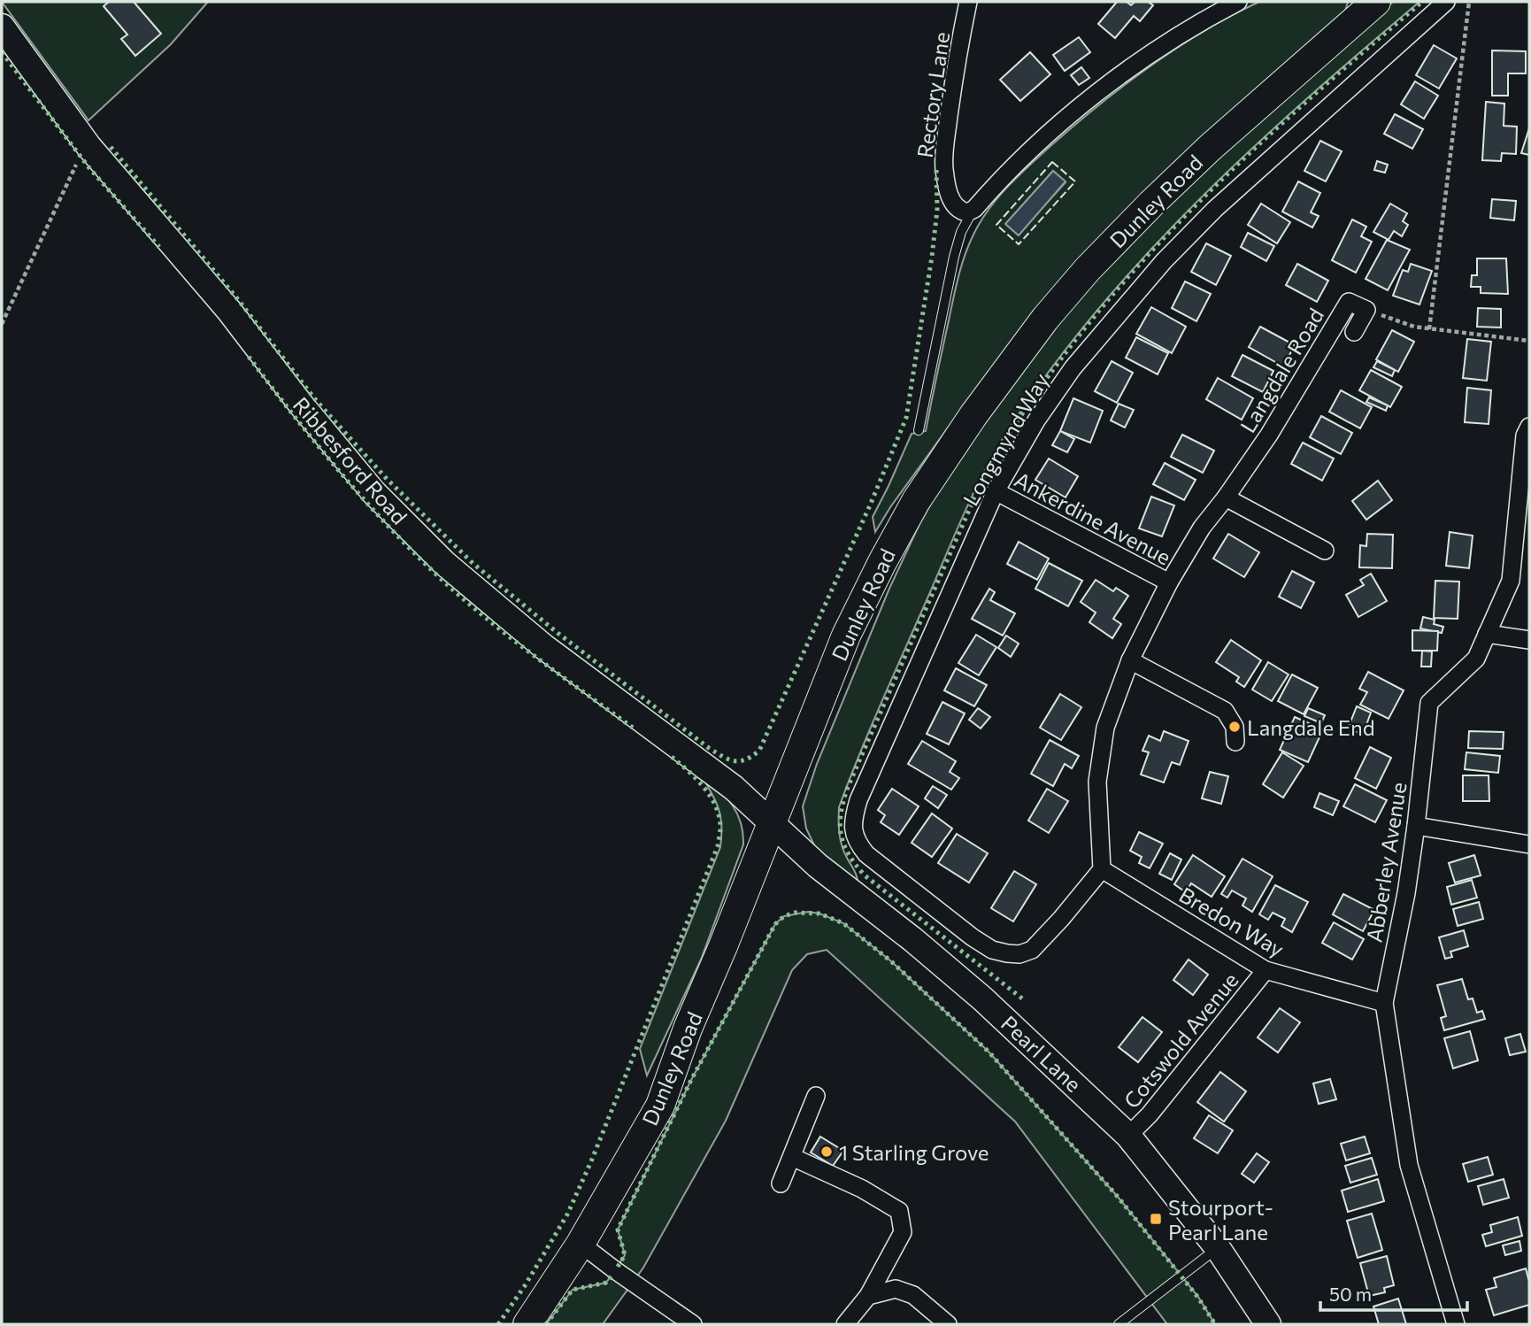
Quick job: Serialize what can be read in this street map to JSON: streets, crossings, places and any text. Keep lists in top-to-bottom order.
{
  "streets": {
    "main road": ["Dunley Road", "Ribbesford Road", "Pearl Lane"],
    "street": [
      "Rectory Lane",
      "Langdale Road",
      "Longmynd Way",
      "Ankerdine Avenue",
      "Abberley Avenue",
      "Bredon Way",
      "Cotswold Avenue"
    ]
  },
  "crossings": [
    ["Dunley Road", "Ribbesford Road"],
    ["Dunley Road", "Pearl Lane"],
    ["Langdale Road", "Longmynd Way"],
    ["Langdale Road", "Ankerdine Avenue"],
    ["Langdale Road", "Bredon Way"],
    ["Longmynd Way", "Ankerdine Avenue"],
    ["Longmynd Way", "Bredon Way"],
    ["Ribbesford Road", "Pearl Lane"],
    ["Abberley Avenue", "Bredon Way"],
    ["Bredon Way", "Cotswold Avenue"],
    ["Cotswold Avenue", "Pearl Lane"]
  ],
  "places": {
    "other": ["Langdale End", "1 Starling Grove"],
    "transit": ["Stourport- Pearl Lane"]
  },
  "scale_bar": "50 m"
}
